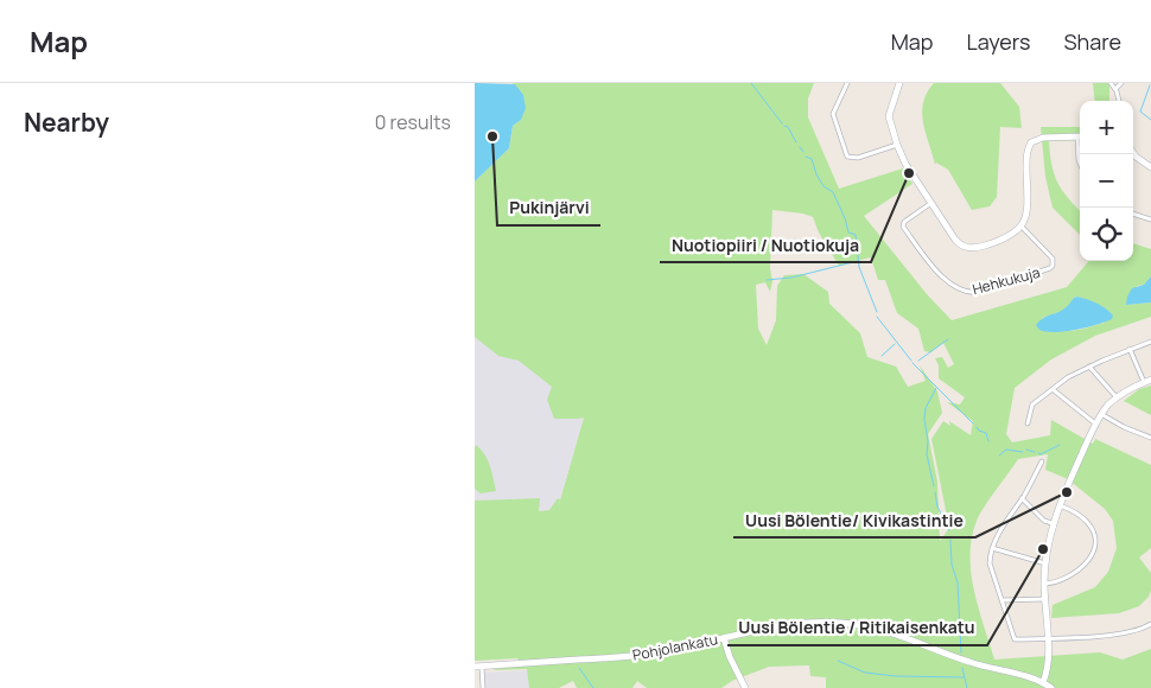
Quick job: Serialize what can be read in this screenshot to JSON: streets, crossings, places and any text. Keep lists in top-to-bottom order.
{
  "streets": {
    "street": ["Hehkukuja", "Pohjolankatu"]
  },
  "places": [
    "Pukinjärvi",
    "Nuotiopiiri / Nuotiokuja",
    "Uusi Bölentie/ Kivikastintie",
    "Uusi Bölentie / Ritikaisenkatu"
  ],
  "page": {
    "header": "Map",
    "nav": ["Map", "Layers", "Share"],
    "heading": ["Nearby", "0 results"],
    "map_buttons": ["+", "−"]
  }
}
